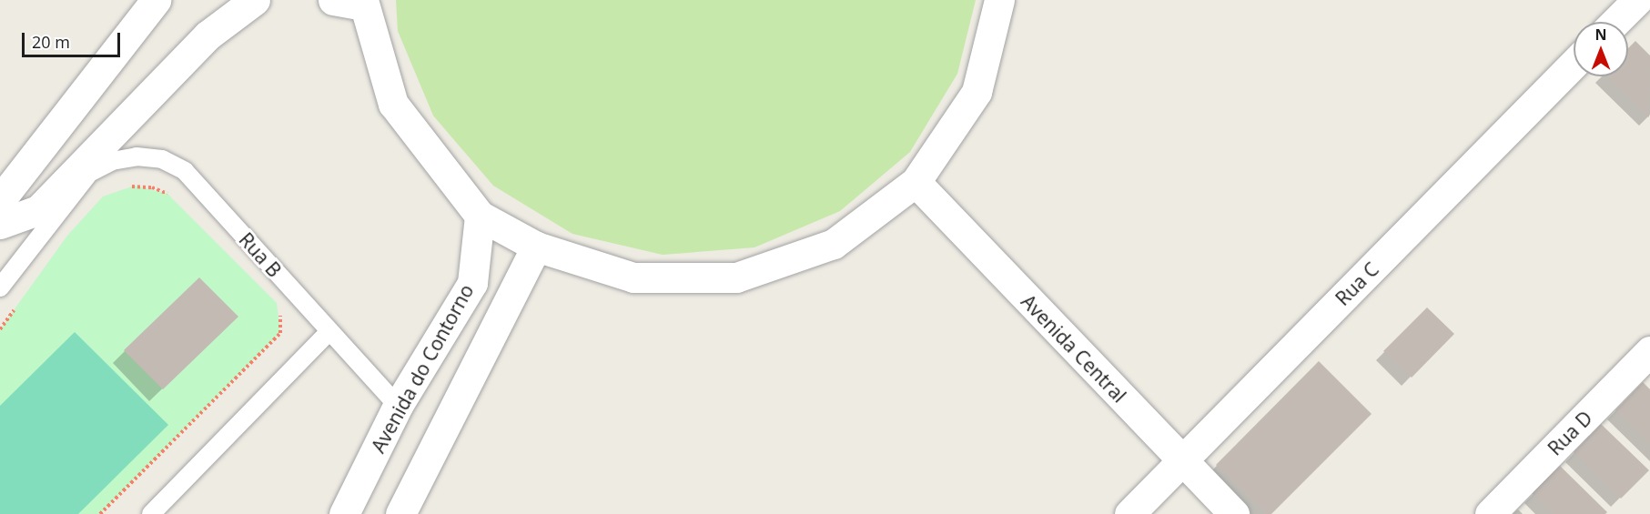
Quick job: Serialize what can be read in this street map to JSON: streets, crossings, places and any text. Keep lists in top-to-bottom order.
{
  "streets": {
    "street": [
      "Rua C",
      "Avenida Central",
      "Avenida do Contorno",
      "Rua D"
    ],
    "lane": ["Rua B"]
  },
  "crossings": [
    ["Rua B", "Avenida do Contorno"],
    ["Rua C", "Avenida Central"]
  ],
  "scale_bar": "20 m",
  "north": "top"
}
